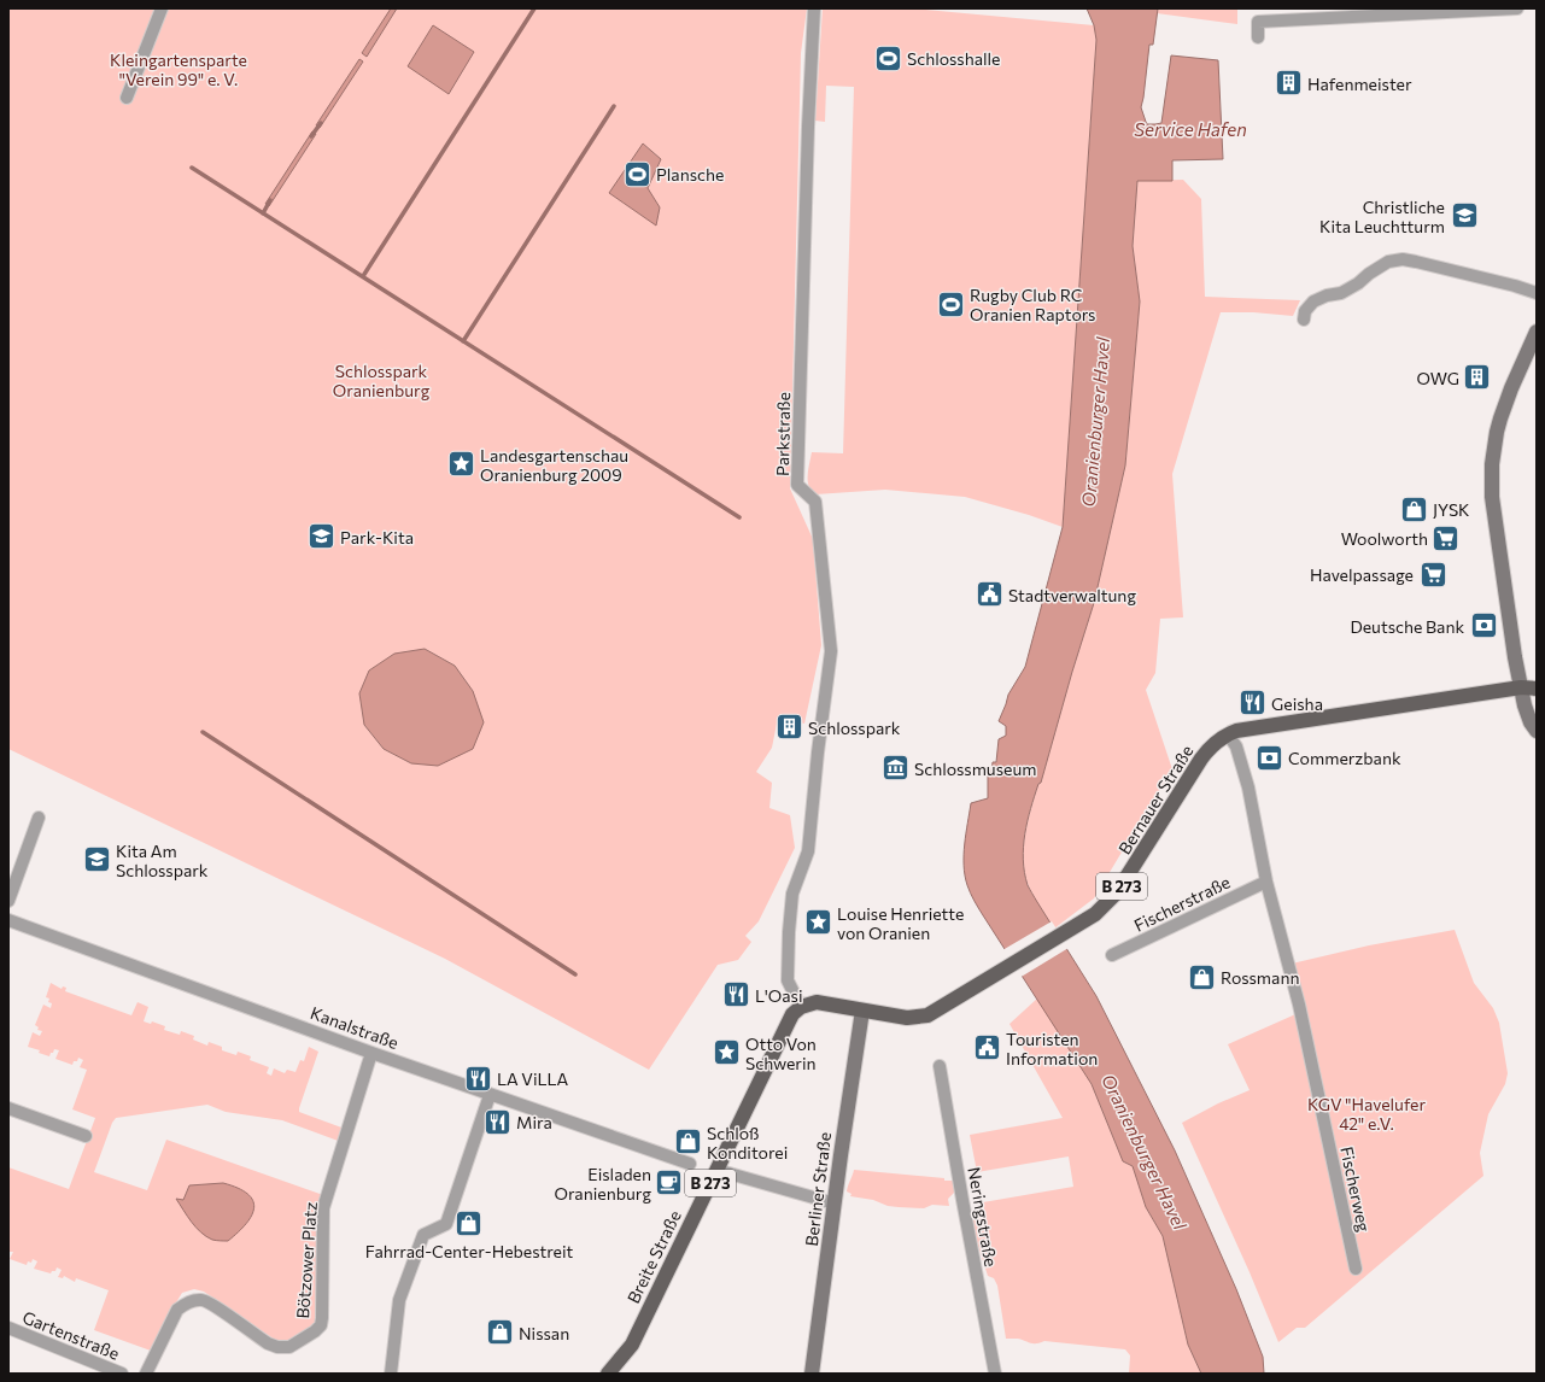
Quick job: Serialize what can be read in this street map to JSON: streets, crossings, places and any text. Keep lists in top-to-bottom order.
{
  "streets": {
    "main road": [
      "Bernauer Straße",
      "B 273",
      "Berliner Straße",
      "Breite Straße"
    ],
    "street": [
      "Parkstraße",
      "Fischerstraße",
      "Kanalstraße",
      "Fischerweg",
      "Neringstraße",
      "Bötzower Platz",
      "Gartenstraße"
    ]
  },
  "crossings": [
    ["Parkstraße", "B 273"],
    ["Parkstraße", "Breite Straße"],
    ["Bernauer Straße", "B 273"],
    ["Bernauer Straße", "Berliner Straße"],
    ["B 273", "Berliner Straße"],
    ["B 273", "Breite Straße"],
    ["Fischerstraße", "Fischerweg"],
    ["Kanalstraße", "Bötzower Platz"]
  ],
  "water": ["Service Hafen", "Oranienburger Havel"],
  "parks": ["Kleingartensparte \"Verein 99\" e. V.", "Schlosspark Oranienburg", "KGV \"Havelufer 42\" e.V."],
  "places": {
    "sports": ["Schlosshalle", "Plansche", "Rugby Club RC Oranien Raptors"],
    "building": ["Hafenmeister", "OWG", "Schlosspark"],
    "school or university": ["Christliche Kita Leuchtturm", "Park-Kita", "Kita Am Schlosspark"],
    "place": ["Landesgartenschau Oranienburg 2009", "Louise Henriette von Oranien", "Otto Von Schwerin"],
    "shop": [
      "JYSK",
      "Rossmann",
      "Schloß Konditorei",
      "Fahrrad-Center-Hebestreit",
      "Nissan"
    ],
    "supermarket": ["Woolworth", "Havelpassage"],
    "public building": ["Stadtverwaltung", "Touristen Information"],
    "bank": ["Deutsche Bank", "Commerzbank"],
    "restaurant": [
      "Geisha",
      "L'Oasi",
      "LA ViLLA",
      "Mira"
    ],
    "museum": ["Schlossmuseum"],
    "cafe": ["Eisladen Oranienburg"]
  }
}
